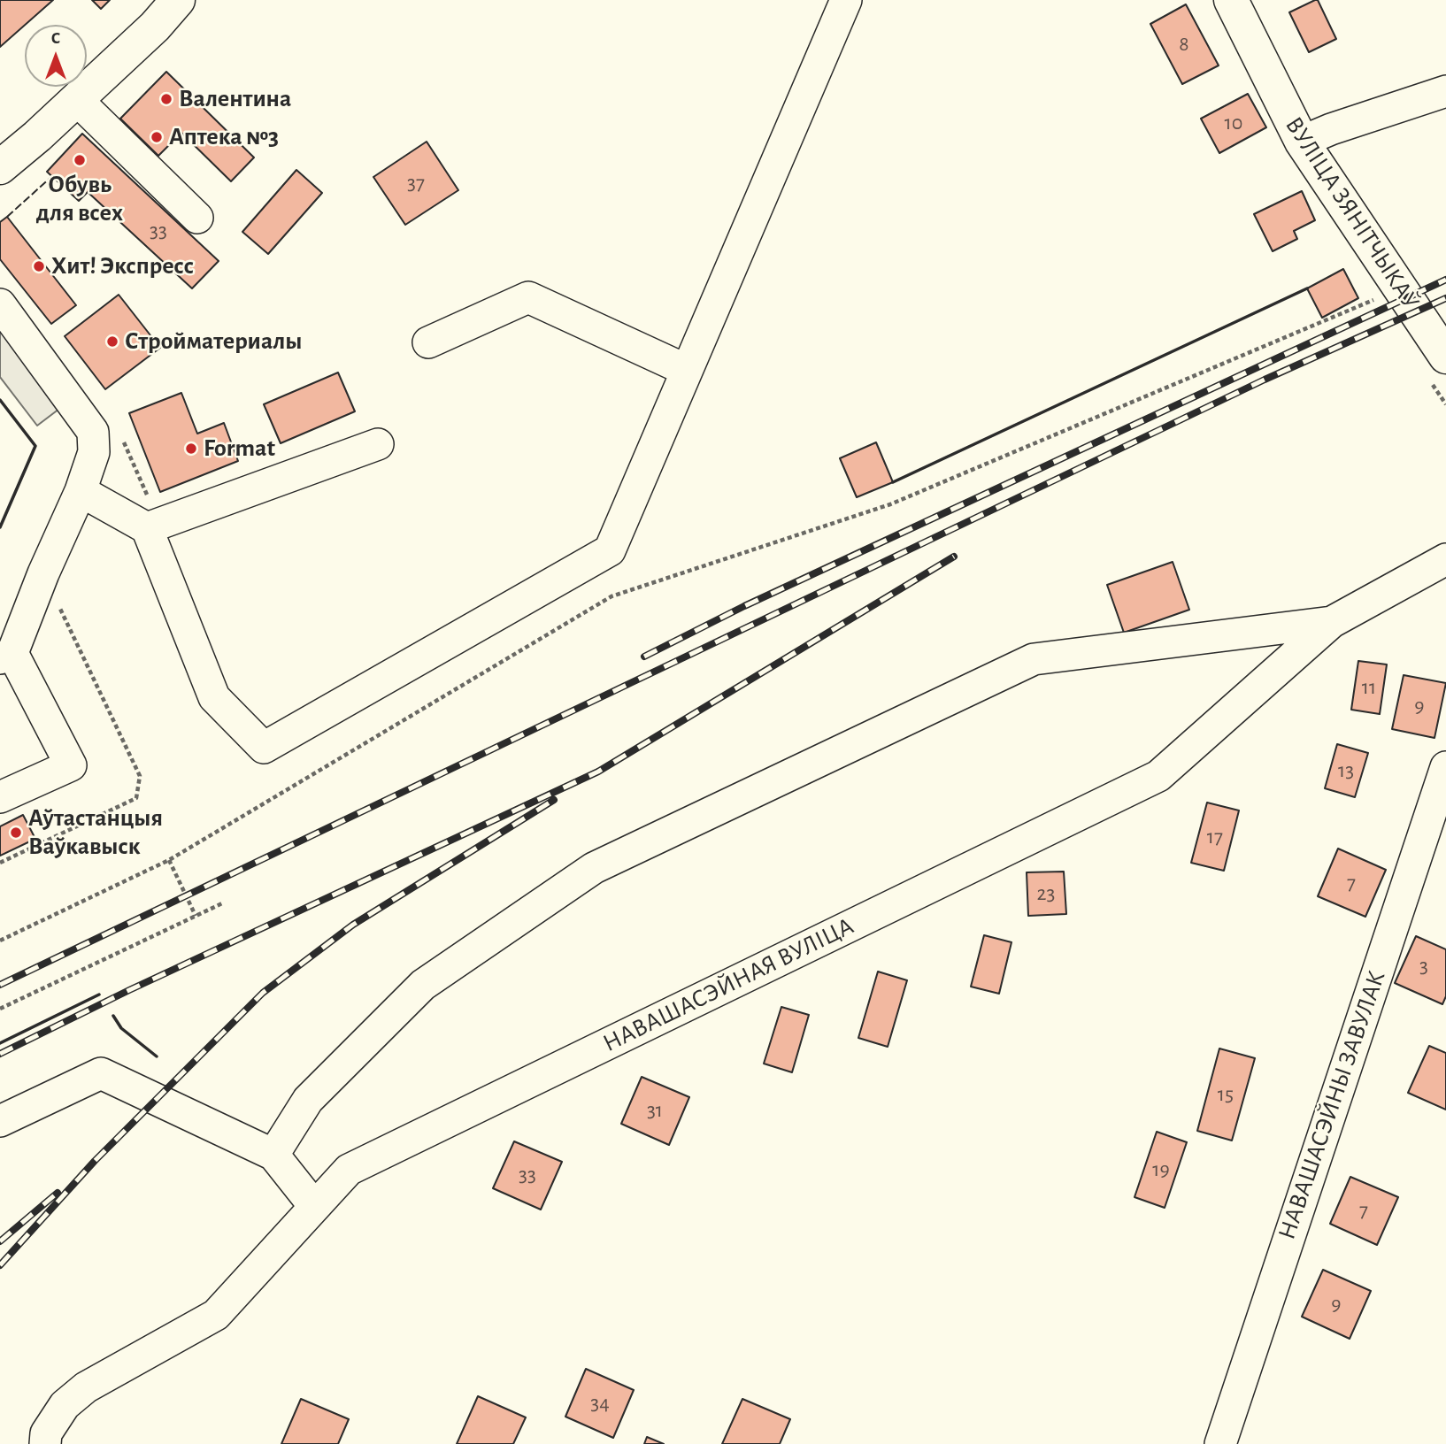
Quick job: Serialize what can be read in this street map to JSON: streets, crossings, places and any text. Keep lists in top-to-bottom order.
{
  "streets": {
    "main road": ["ВУЛІЦА ЗЯНІТЧЫКАЎ"],
    "street": ["НАВАШАСЭЙНАЯ ВУЛІЦА", "НАВАШАСЭЙНЫ ЗАВУЛАК"]
  },
  "places": [
    "Валентина",
    "Аптека №3",
    "Обувь для всех",
    "Хит! Экспресс",
    "Стройматериалы",
    "Format",
    "Аўтастанцыя Ваўкавыск"
  ],
  "house_numbers": [
    "8",
    "10",
    "37",
    "33",
    "11",
    "9",
    "13",
    "17",
    "7",
    "23",
    "3",
    "15",
    "31",
    "19",
    "33",
    "7",
    "9",
    "34"
  ],
  "north": "top"
}
